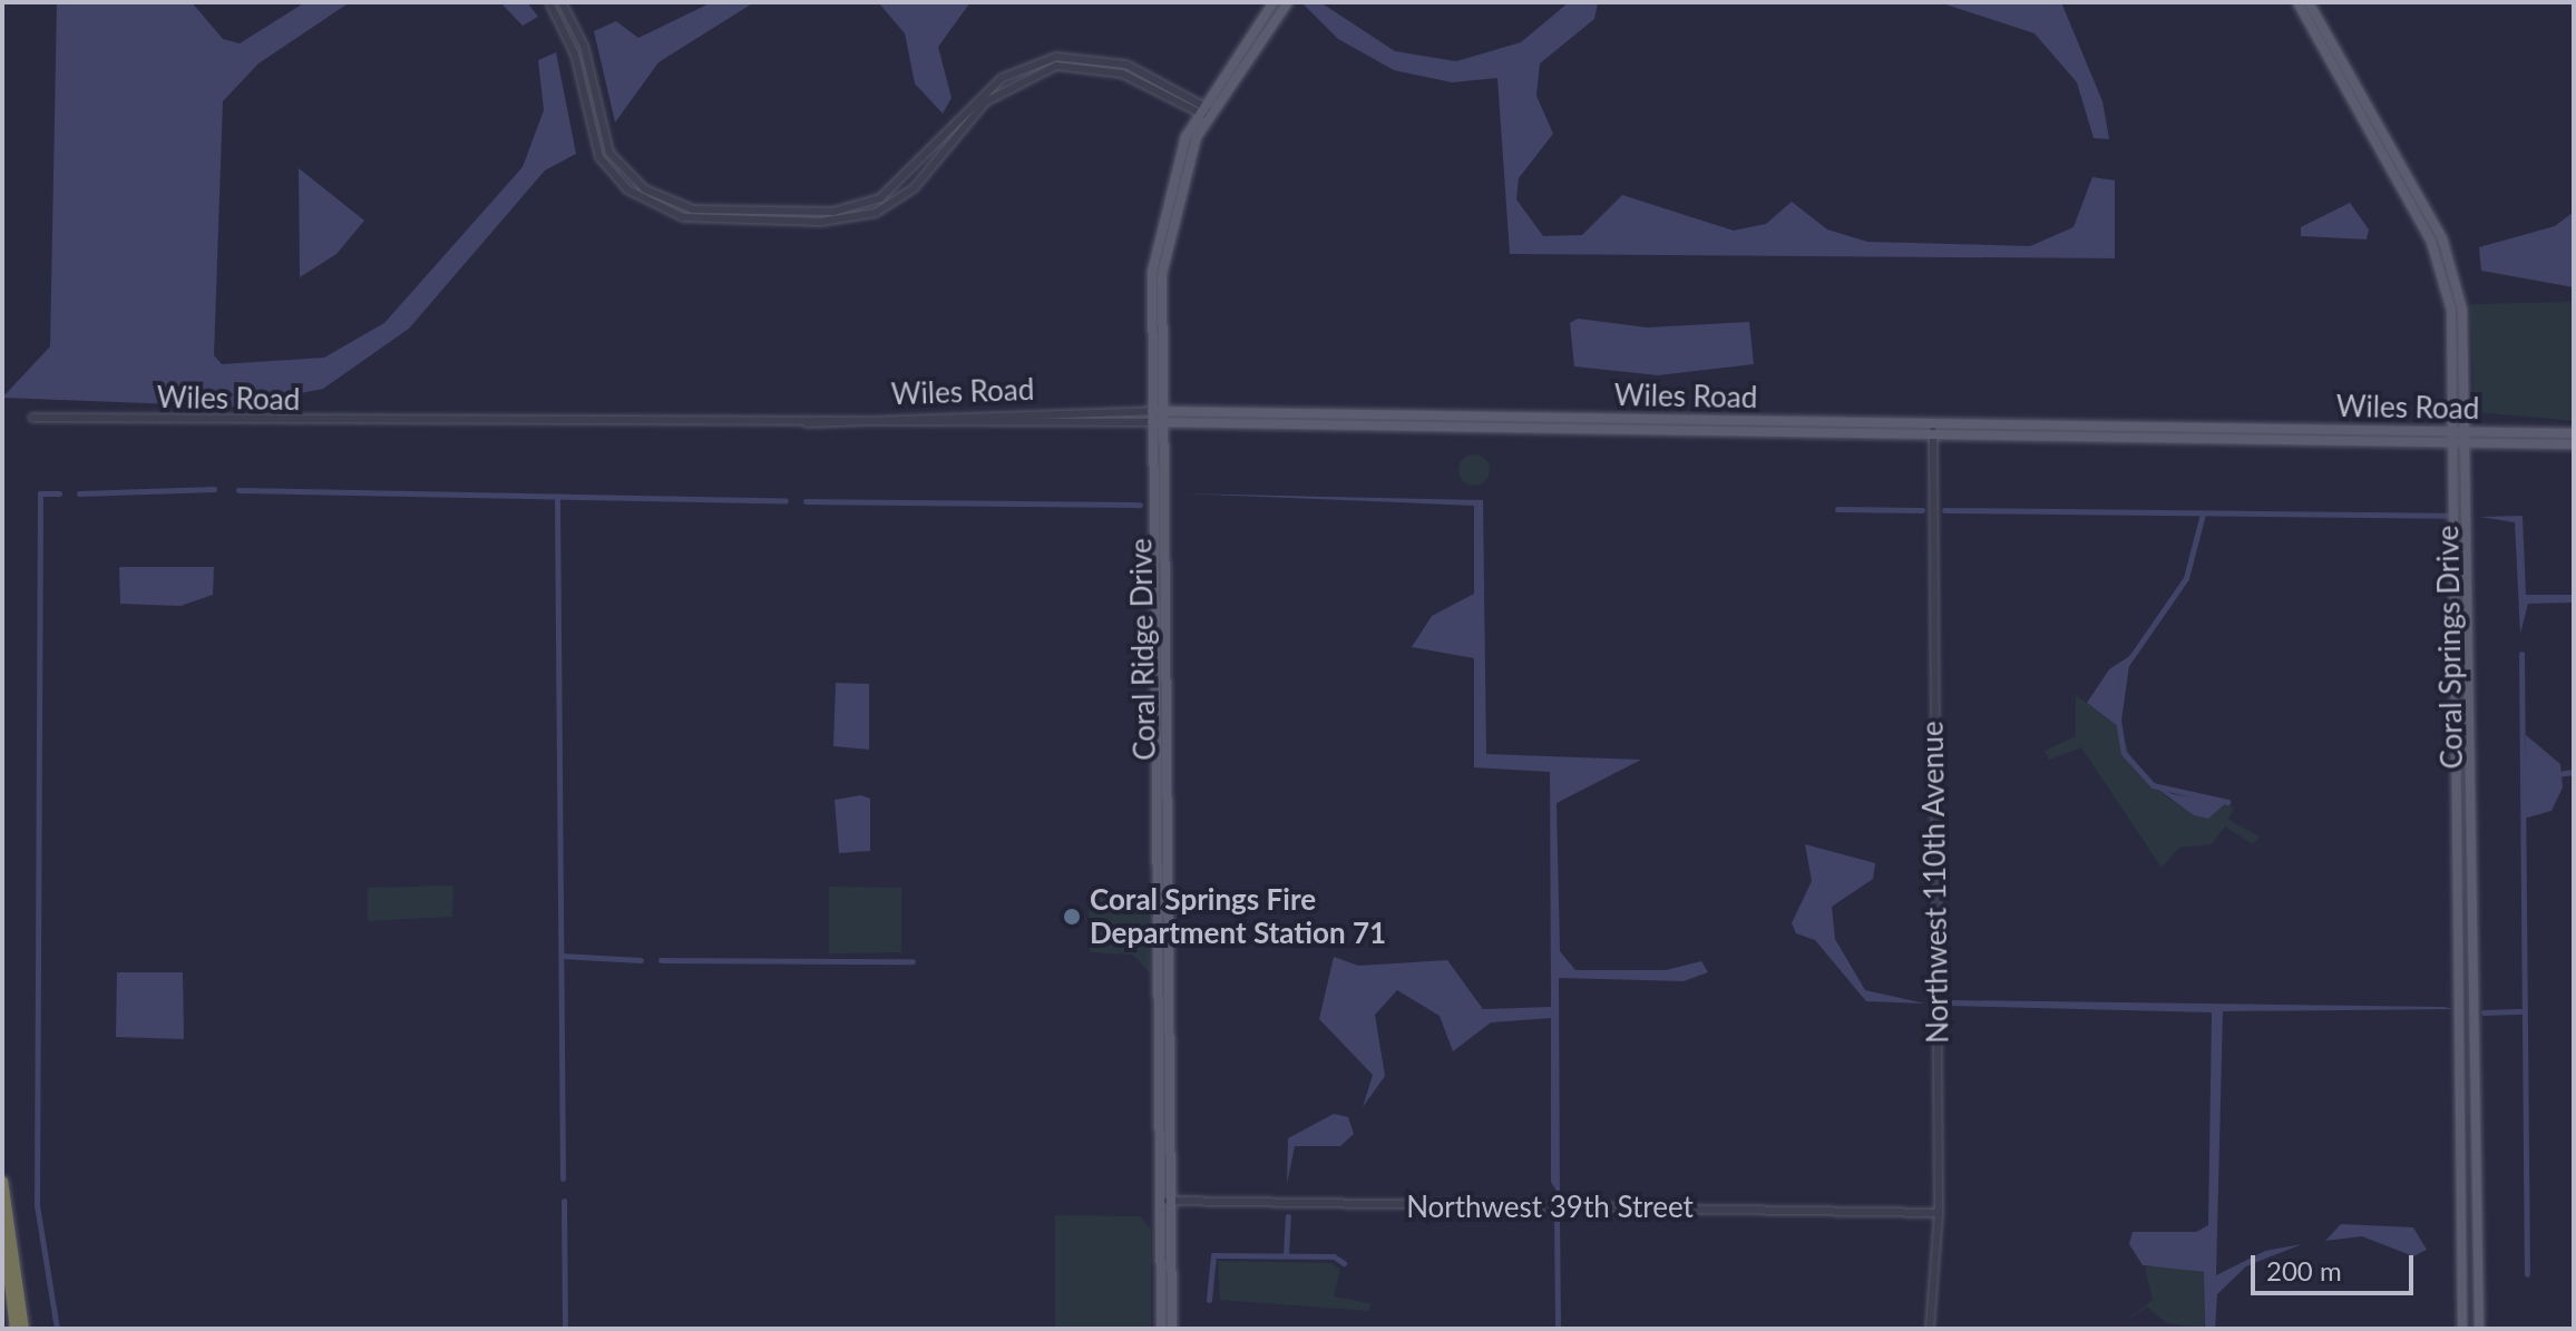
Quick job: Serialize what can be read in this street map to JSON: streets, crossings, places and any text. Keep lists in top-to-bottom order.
{
  "streets": {
    "main road": ["Wiles Road", "Coral Springs Drive", "Coral Ridge Drive"],
    "street": ["Northwest 110th Avenue", "Northwest 39th Street"]
  },
  "crossings": [
    ["Wiles Road", "Coral Springs Drive"],
    ["Wiles Road", "Coral Ridge Drive"],
    ["Wiles Road", "Northwest 110th Avenue"],
    ["Coral Ridge Drive", "Northwest 39th Street"],
    ["Northwest 110th Avenue", "Northwest 39th Street"]
  ],
  "places": ["Coral Springs Fire Department Station 71"],
  "scale_bar": "200 m"
}
